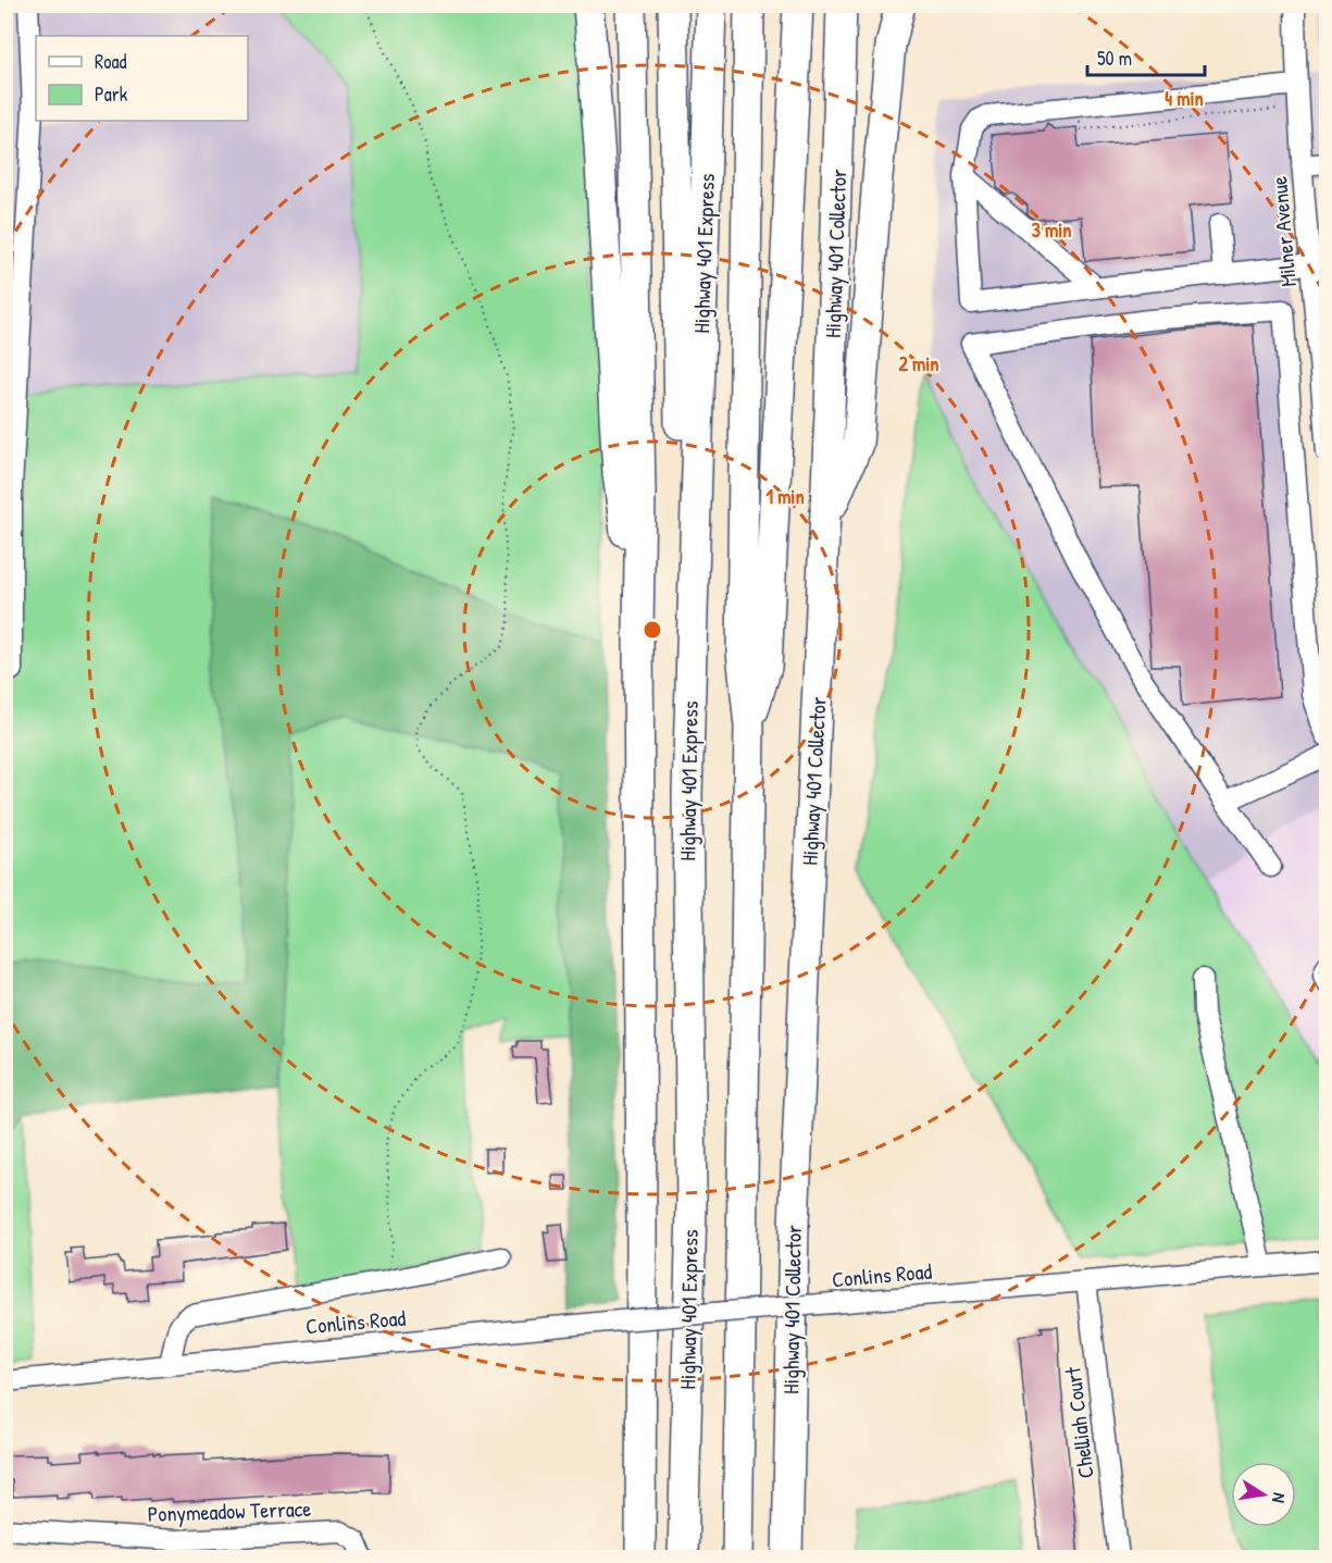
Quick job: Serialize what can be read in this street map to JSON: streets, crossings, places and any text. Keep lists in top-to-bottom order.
{
  "streets": {
    "highway": ["Highway 401 Express", "Highway 401 Collector"],
    "street": [
      "Milner Avenue",
      "Conlins Road",
      "Chelliah Court",
      "Ponymeadow Terrace"
    ]
  },
  "crossings": [
    ["Conlins Road", "Chelliah Court"]
  ],
  "legend": ["Road", "Park"],
  "scale_bar": "50 m",
  "north": "right",
  "rings": [
    "4 min",
    "3 min",
    "2 min",
    "1 min"
  ]
}
